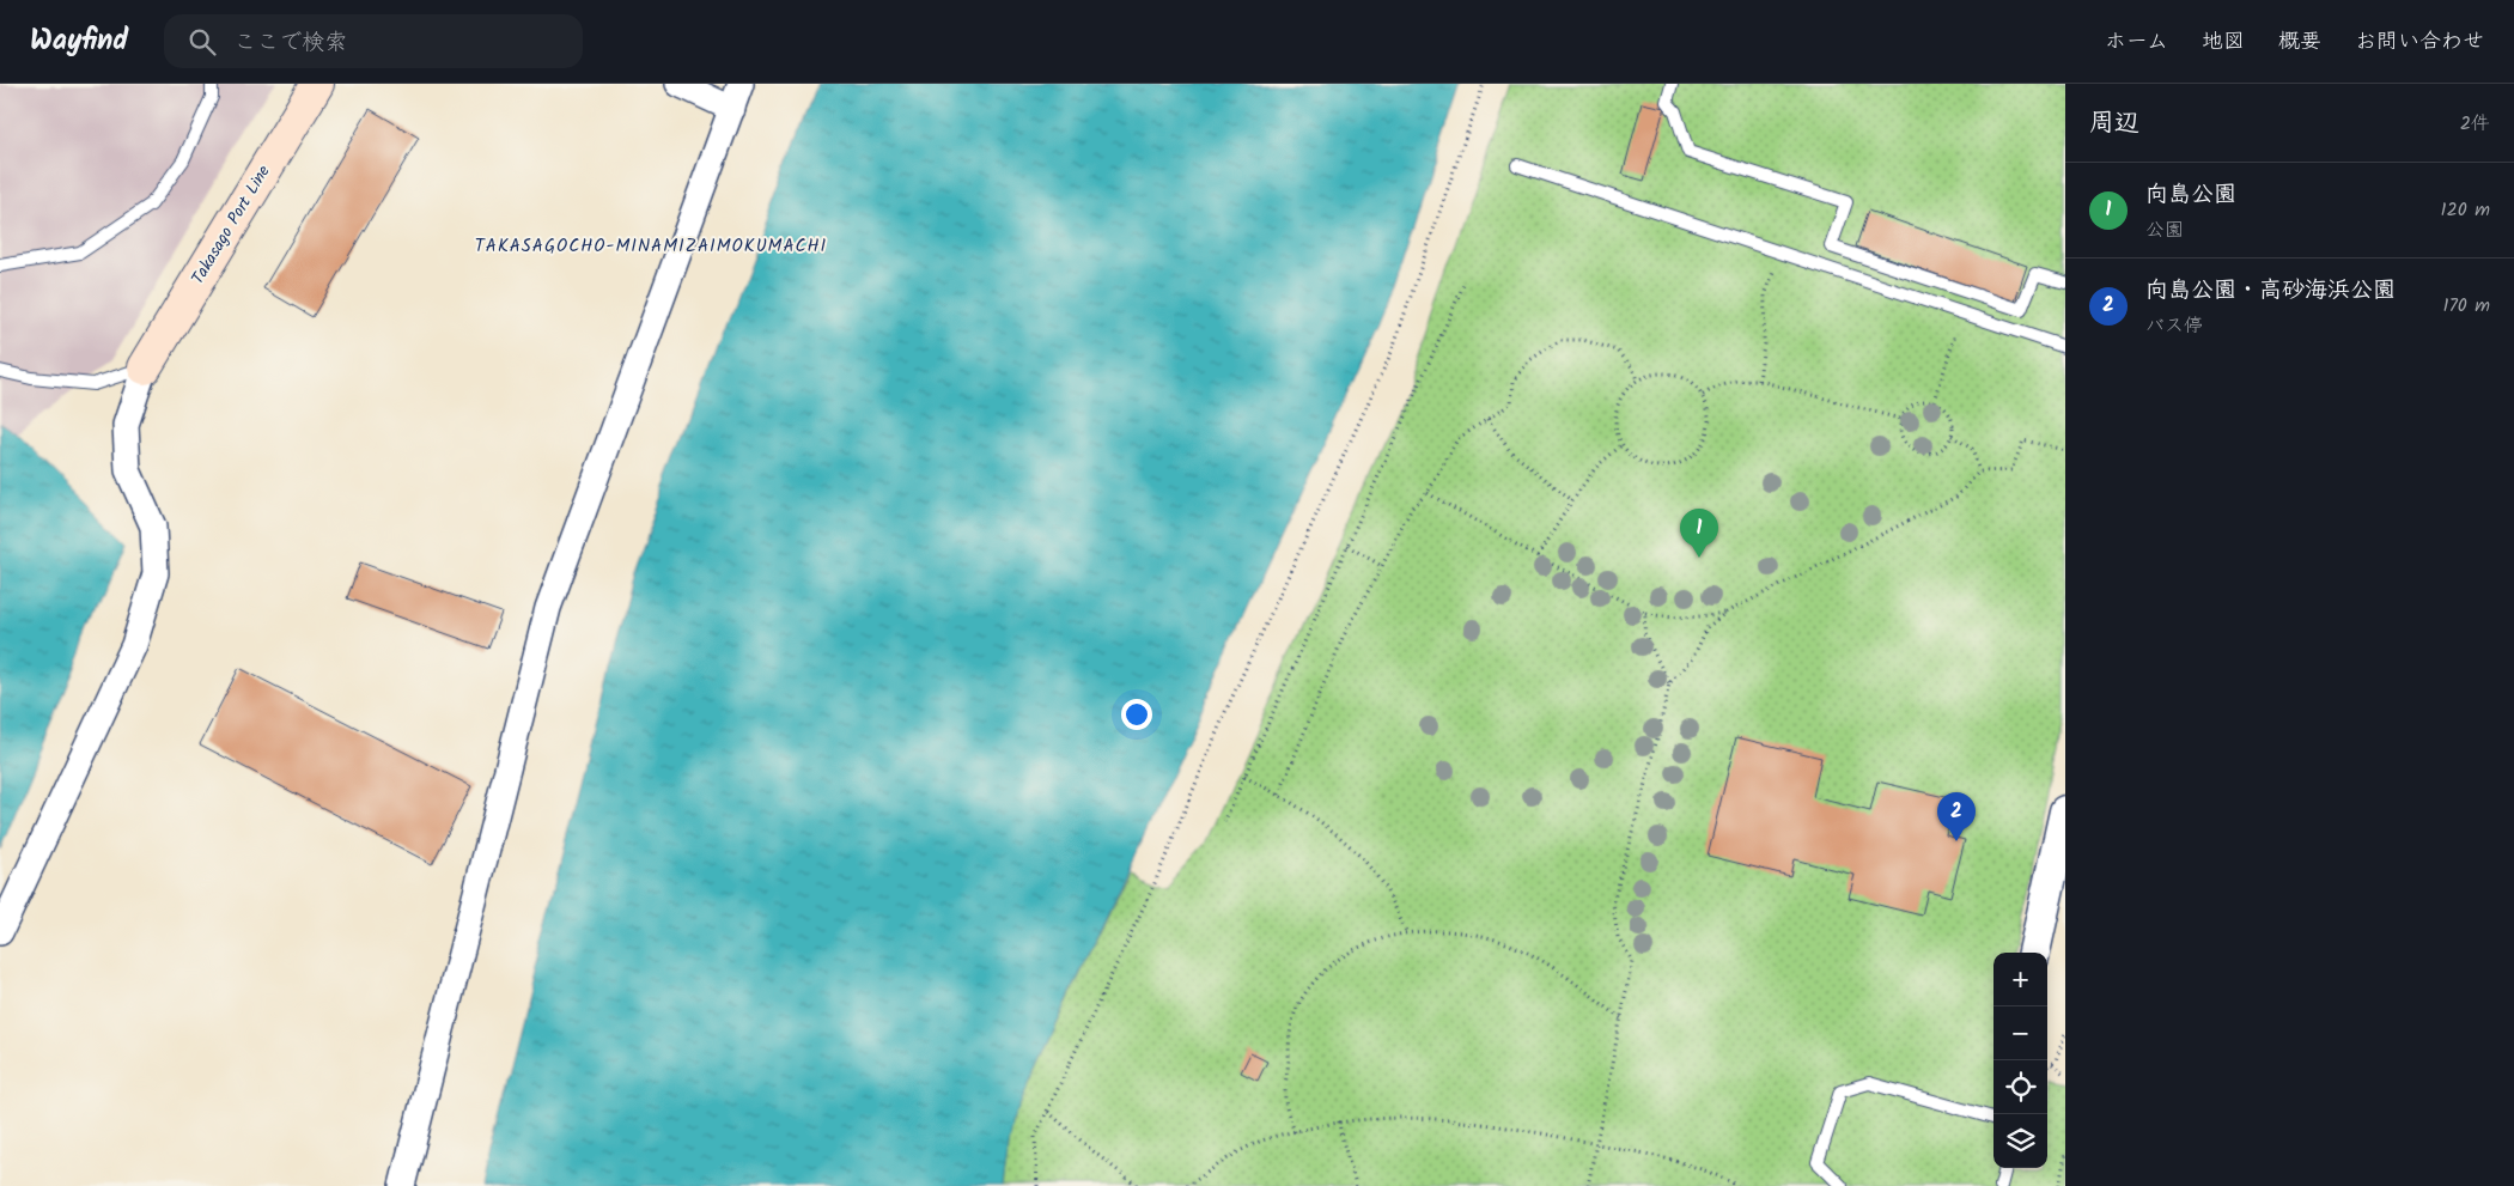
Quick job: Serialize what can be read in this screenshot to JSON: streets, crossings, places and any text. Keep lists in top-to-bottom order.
{
  "streets": {
    "main road": ["Takasago Port Line"]
  },
  "districts": ["TAKASAGOCHO-MINAMIZAIMOKUMACHI"],
  "page": {
    "header": "Wayfind",
    "search": "ここで検索",
    "nav": [
      "ホーム",
      "地図",
      "概要",
      "お問い合わせ"
    ],
    "heading": ["周辺", "2件"],
    "list": [
      {
        "mark": "1",
        "name": "向島公園",
        "note": "公園",
        "value": "120 m"
      },
      {
        "mark": "2",
        "name": "向島公園・高砂海浜公園",
        "note": "バス停",
        "value": "170 m"
      }
    ],
    "pins": ["1", "2"],
    "map_buttons": ["+", "−"]
  }
}
